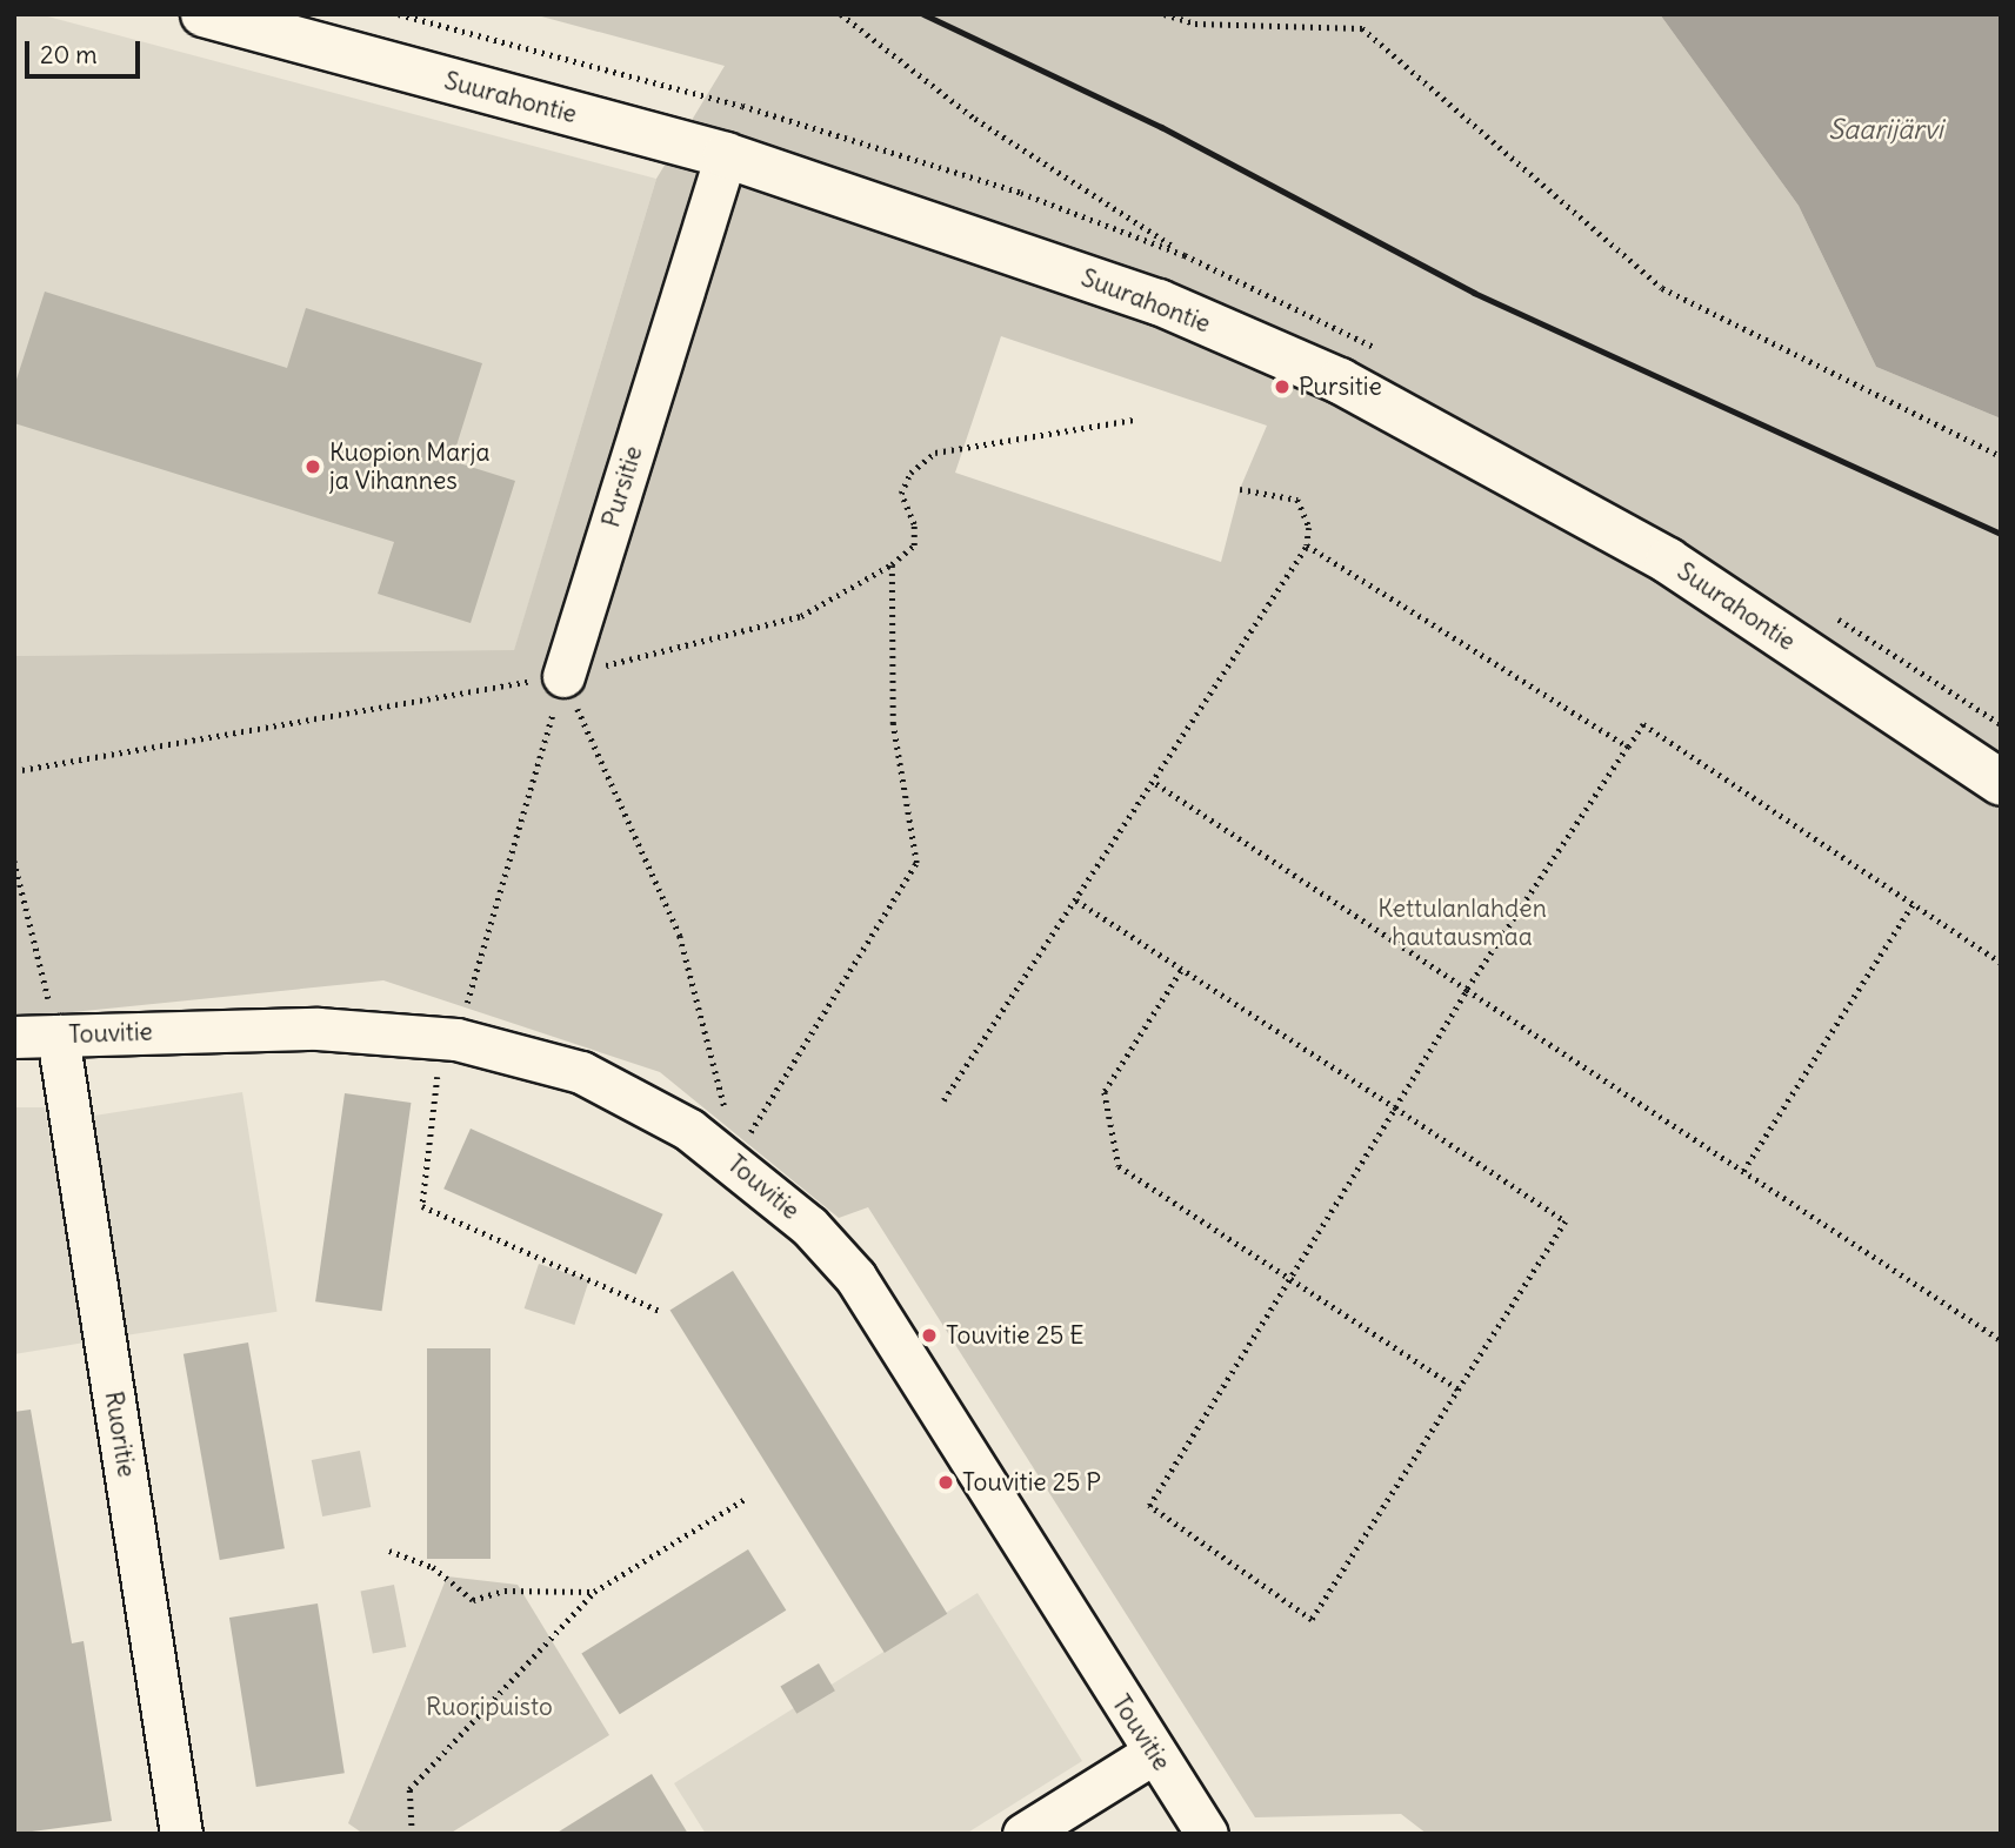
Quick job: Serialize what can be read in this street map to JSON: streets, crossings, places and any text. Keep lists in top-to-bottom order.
{
  "streets": {
    "street": [
      "Suurahontie",
      "Pursitie",
      "Touvitie",
      "Ruoritie"
    ]
  },
  "crossings": [
    ["Suurahontie", "Pursitie"],
    ["Touvitie", "Ruoritie"]
  ],
  "water": ["Saarijärvi"],
  "parks": ["Kettulanlahden hautausmaa", "Ruoripuisto"],
  "places": [
    "Pursitie",
    "Kuopion Marja ja Vihannes",
    "Touvitie 25 E",
    "Touvitie 25 P"
  ],
  "scale_bar": "20 m"
}
